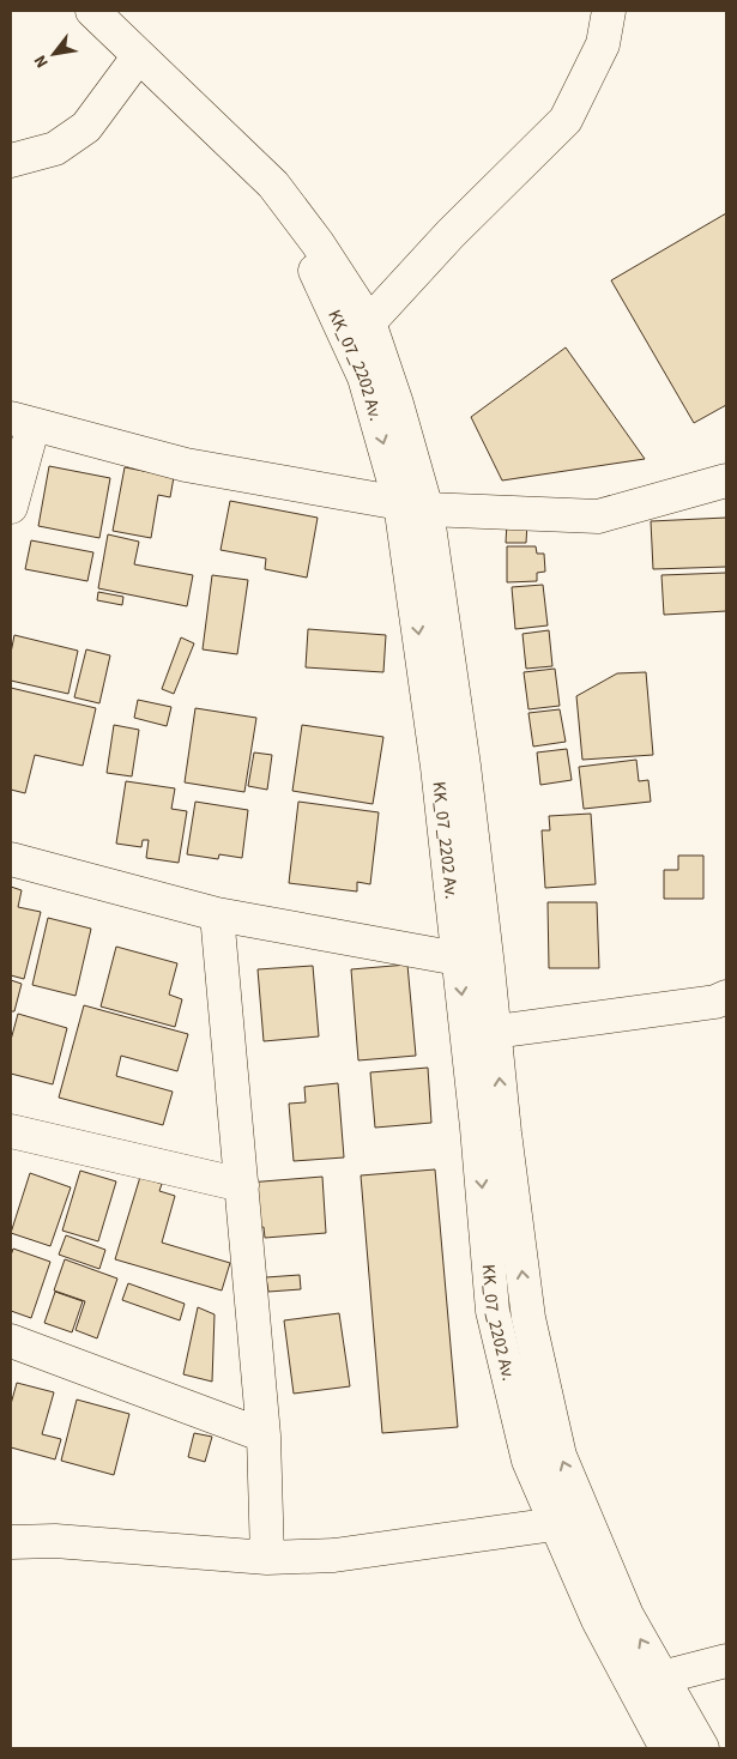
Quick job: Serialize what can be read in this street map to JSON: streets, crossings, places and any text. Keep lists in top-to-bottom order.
{
  "streets": {
    "street": ["KK_07_2202 Av."]
  },
  "north": "bottom left"
}
